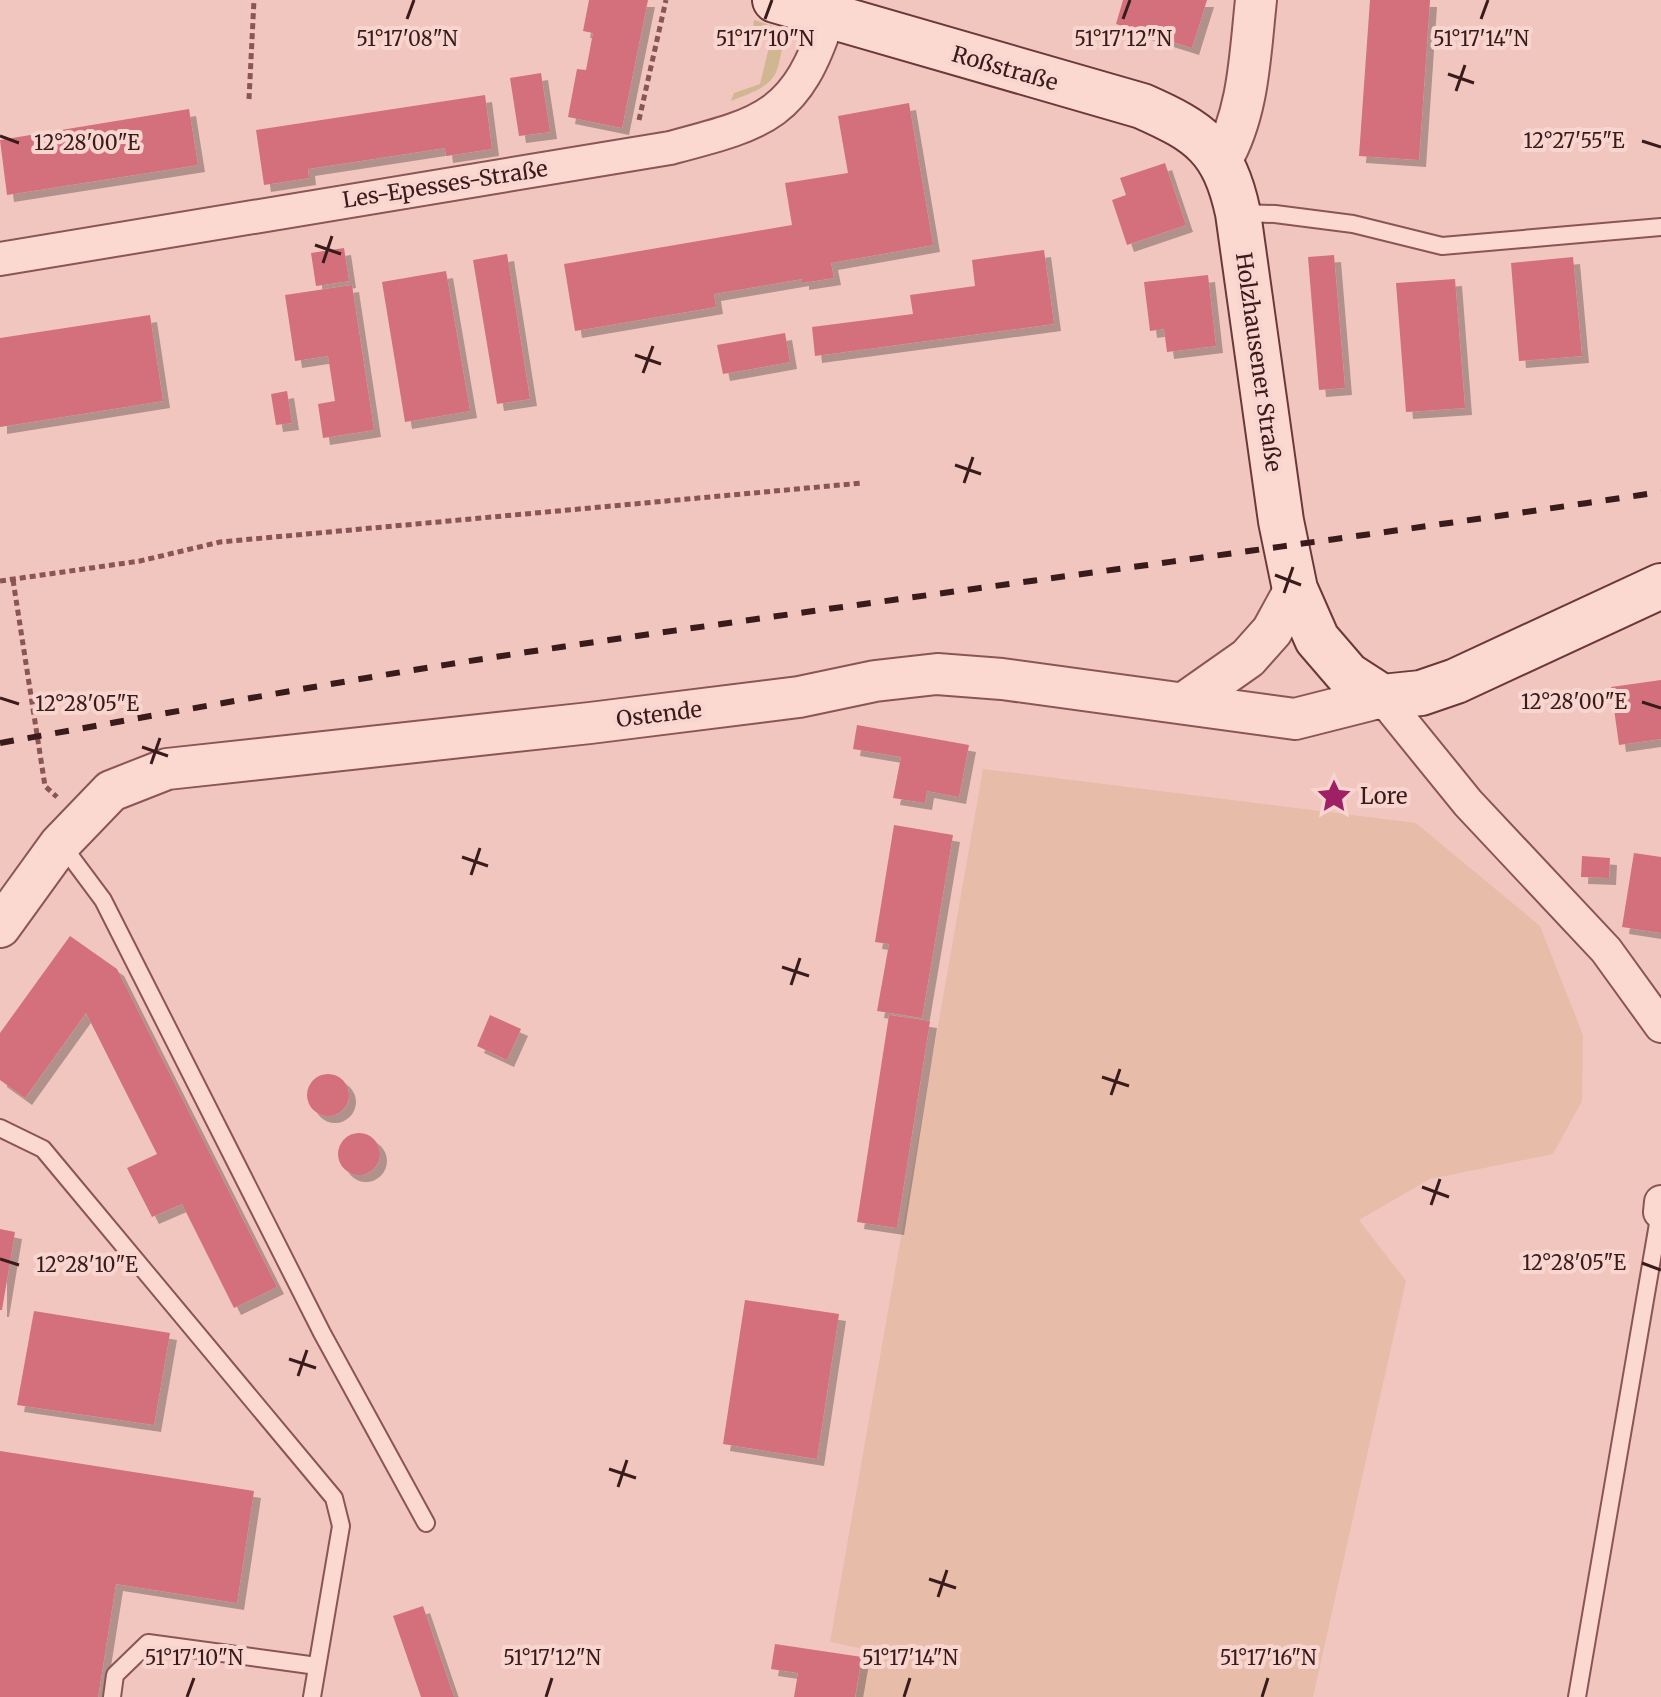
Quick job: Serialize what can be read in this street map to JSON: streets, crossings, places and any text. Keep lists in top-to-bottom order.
{
  "streets": {
    "main road": ["Roßstraße", "Holzhausener Straße"],
    "street": ["Les-Epesses-Straße", "Ostende"]
  },
  "crossings": [
    ["Roßstraße", "Les-Epesses-Straße"],
    ["Roßstraße", "Holzhausener Straße"],
    ["Holzhausener Straße", "Ostende"]
  ],
  "places": {
    "place": ["Lore"]
  },
  "coordinates": [
    "51°17'08\"N",
    "51°17'10\"N",
    "51°17'12\"N",
    "51°17'14\"N",
    "12°27'55\"E",
    "12°28'00\"E",
    "12°28'05\"E",
    "12°28'10\"E",
    "51°17'16\"N"
  ]
}
